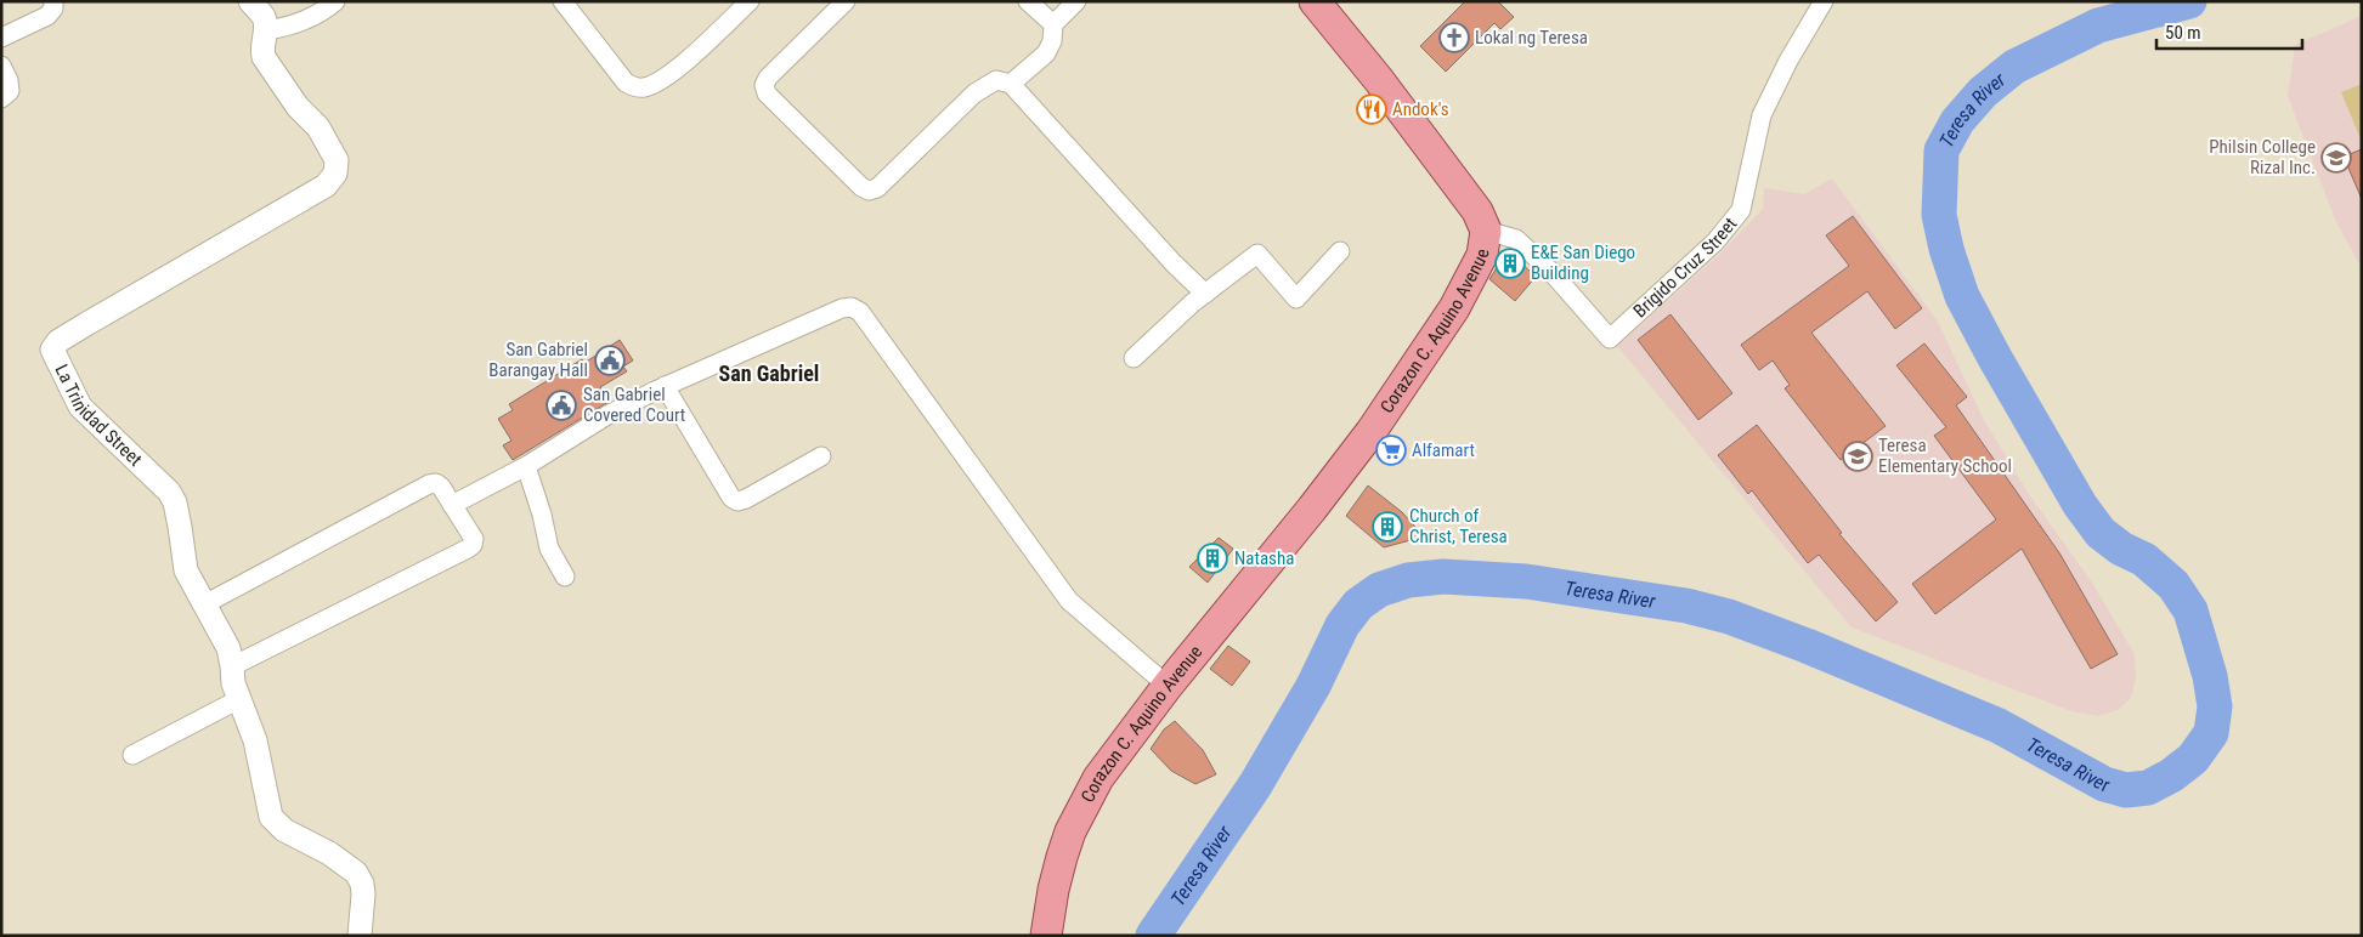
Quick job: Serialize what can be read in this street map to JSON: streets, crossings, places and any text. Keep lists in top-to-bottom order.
{
  "streets": {
    "main road": ["Corazon C. Aquino Avenue"],
    "street": ["Brigido Cruz Street", "La Trinidad Street"]
  },
  "crossings": [
    ["Brigido Cruz Street", "Corazon C. Aquino Avenue"]
  ],
  "districts": ["San Gabriel"],
  "water": ["Teresa River"],
  "places": {
    "church": ["Lokal ng Teresa"],
    "restaurant": ["Andok's"],
    "school or university": ["Philsin College Rizal Inc.", "Teresa Elementary School"],
    "building": ["E&E San Diego Building", "Church of Christ, Teresa", "Natasha"],
    "public building": ["San Gabriel Barangay Hall", "San Gabriel Covered Court"],
    "supermarket": ["Alfamart"]
  },
  "scale_bar": "50 m"
}
